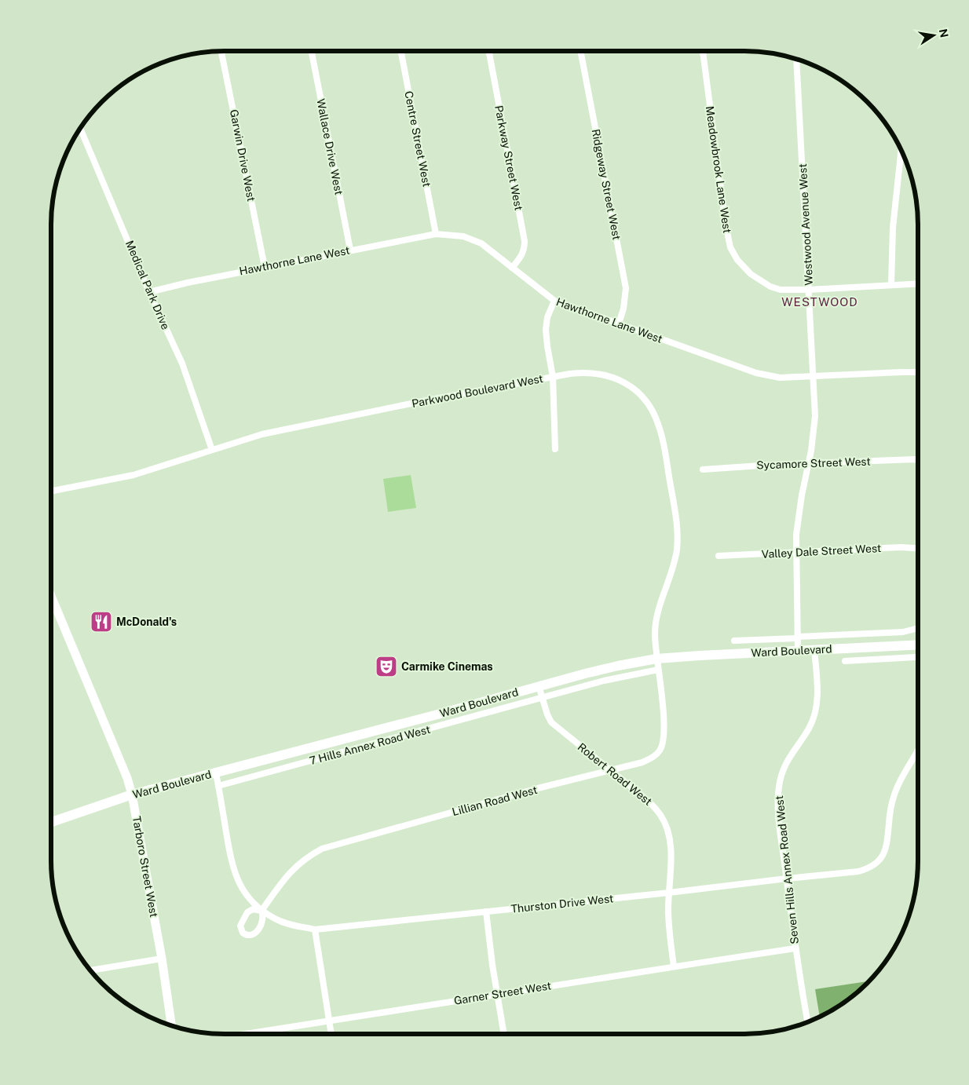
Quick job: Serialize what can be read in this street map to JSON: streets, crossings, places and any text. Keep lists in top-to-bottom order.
{
  "streets": {
    "main road": ["Ward Boulevard", "Tarboro Street West"],
    "street": [
      "Centre Street West",
      "Wallace Drive West",
      "Garwin Drive West",
      "Parkway Street West",
      "Meadowbrook Lane West",
      "Ridgeway Street West",
      "Westwood Avenue West",
      "Hawthorne Lane West",
      "Medical Park Drive",
      "Parkwood Boulevard West",
      "Sycamore Street West",
      "Valley Dale Street West",
      "7 Hills Annex Road West",
      "Robert Road West",
      "Lillian Road West",
      "Seven Hills Annex Road West",
      "Thurston Drive West",
      "Garner Street West"
    ]
  },
  "crossings": [
    ["Centre Street West", "Hawthorne Lane West"],
    ["Wallace Drive West", "Hawthorne Lane West"],
    ["Garwin Drive West", "Hawthorne Lane West"],
    ["Parkway Street West", "Hawthorne Lane West"],
    ["Meadowbrook Lane West", "Westwood Avenue West"],
    ["Ridgeway Street West", "Hawthorne Lane West"],
    ["Westwood Avenue West", "Hawthorne Lane West"],
    ["Westwood Avenue West", "Sycamore Street West"],
    ["Westwood Avenue West", "Valley Dale Street West"],
    ["Westwood Avenue West", "Ward Boulevard"],
    ["Hawthorne Lane West", "Medical Park Drive"],
    ["Medical Park Drive", "Parkwood Boulevard West"],
    ["Parkwood Boulevard West", "Ward Boulevard"],
    ["Parkwood Boulevard West", "Lillian Road West"],
    ["Ward Boulevard", "Robert Road West"],
    ["Ward Boulevard", "Lillian Road West"],
    ["Ward Boulevard", "Tarboro Street West"],
    ["Ward Boulevard", "Seven Hills Annex Road West"],
    ["Ward Boulevard", "Thurston Drive West"],
    ["7 Hills Annex Road West", "Robert Road West"],
    ["7 Hills Annex Road West", "Lillian Road West"],
    ["7 Hills Annex Road West", "Thurston Drive West"],
    ["Robert Road West", "Lillian Road West"],
    ["Robert Road West", "Thurston Drive West"],
    ["Robert Road West", "Garner Street West"],
    ["Lillian Road West", "Thurston Drive West"],
    ["Seven Hills Annex Road West", "Thurston Drive West"],
    ["Seven Hills Annex Road West", "Garner Street West"]
  ],
  "districts": ["WESTWOOD"],
  "places": {
    "restaurant": ["McDonald's"],
    "theatre": ["Carmike Cinemas"]
  },
  "north": "right"
}
